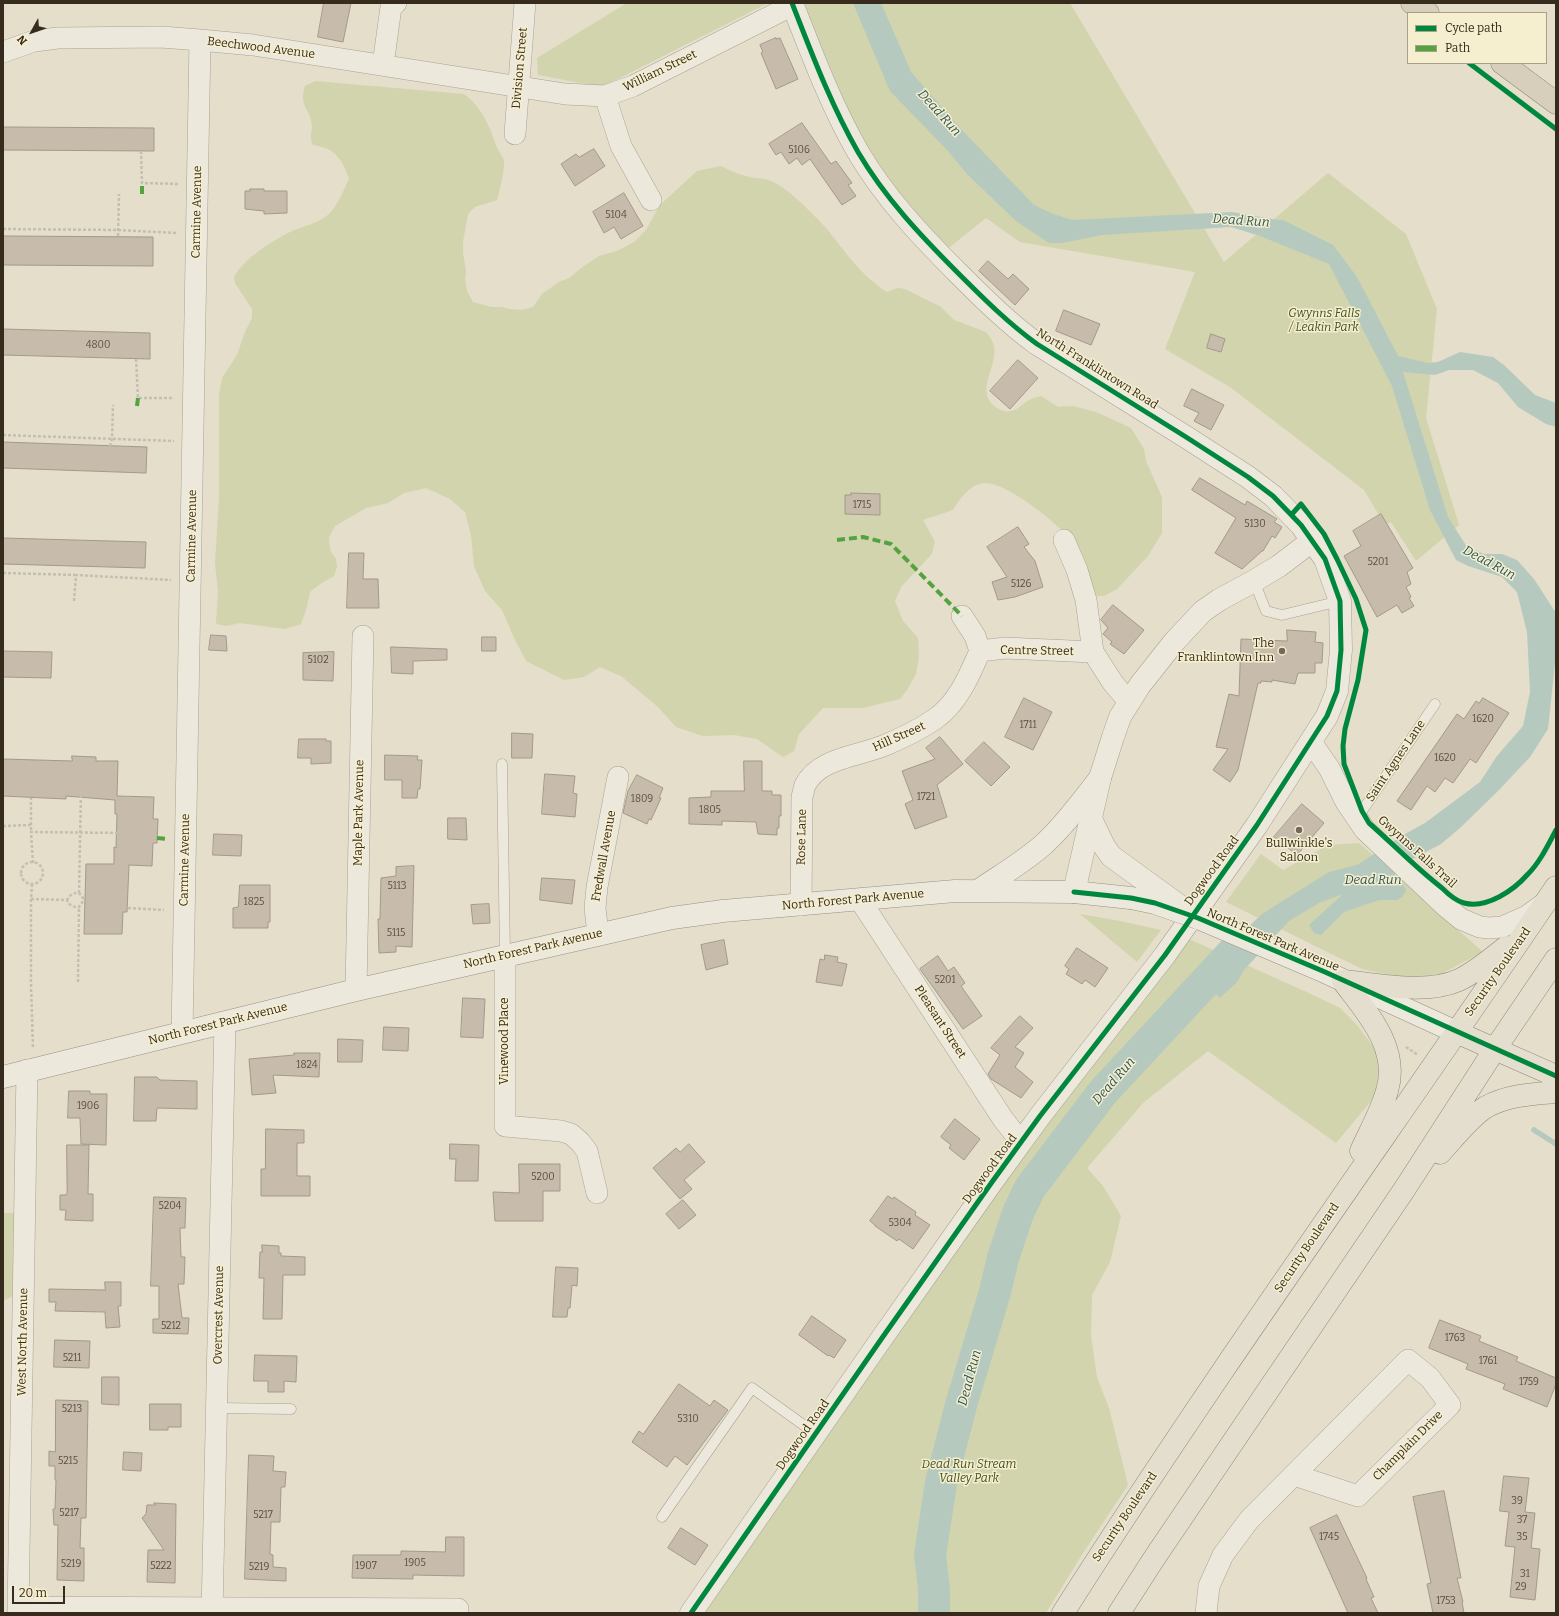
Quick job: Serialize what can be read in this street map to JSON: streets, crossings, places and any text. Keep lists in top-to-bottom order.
{
  "streets": {
    "main road": ["Security Boulevard"],
    "street": [
      "Beechwood Avenue",
      "Division Street",
      "William Street",
      "Carmine Avenue",
      "North Franklintown Road",
      "Centre Street",
      "Hill Street",
      "Maple Park Avenue",
      "Rose Lane",
      "Fredwall Avenue",
      "Dogwood Road",
      "North Forest Park Avenue",
      "Pleasant Street",
      "Vinewood Place",
      "Overcrest Avenue",
      "West North Avenue",
      "Champlain Drive"
    ],
    "lane": ["Saint Agnes Lane"],
    "cycle path": ["Gwynns Falls Trail"]
  },
  "crossings": [
    ["Beechwood Avenue", "Division Street"],
    ["Beechwood Avenue", "William Street"],
    ["Beechwood Avenue", "Carmine Avenue"],
    ["Division Street", "William Street"],
    ["William Street", "North Franklintown Road"],
    ["Carmine Avenue", "North Forest Park Avenue"],
    ["North Franklintown Road", "Dogwood Road"],
    ["Centre Street", "Hill Street"],
    ["Hill Street", "Rose Lane"],
    ["Maple Park Avenue", "North Forest Park Avenue"],
    ["Rose Lane", "North Forest Park Avenue"],
    ["Fredwall Avenue", "North Forest Park Avenue"],
    ["Dogwood Road", "Pleasant Street"],
    ["North Forest Park Avenue", "Security Boulevard"],
    ["North Forest Park Avenue", "Pleasant Street"],
    ["North Forest Park Avenue", "Vinewood Place"],
    ["North Forest Park Avenue", "Overcrest Avenue"],
    ["North Forest Park Avenue", "West North Avenue"]
  ],
  "water": ["Dead Run"],
  "parks": ["Gwynns Falls / Leakin Park", "Dead Run Stream Valley Park"],
  "places": ["The Franklintown Inn", "Bullwinkle's Saloon"],
  "house_numbers": [
    "5106",
    "5104",
    "4800",
    "1715",
    "5130",
    "5201",
    "5126",
    "5102",
    "1620",
    "1711",
    "1620",
    "1721",
    "1809",
    "1805",
    "5113",
    "1825",
    "5115",
    "5201",
    "1824",
    "1906",
    "5200",
    "5204",
    "5304",
    "5212",
    "1763",
    "5211",
    "1761",
    "1759",
    "5213",
    "5310",
    "5215",
    "39",
    "5217",
    "5217",
    "37",
    "1745",
    "35",
    "1905",
    "5219",
    "5222",
    "1907",
    "5219",
    "31",
    "29",
    "1753"
  ],
  "legend": ["Cycle path", "Path"],
  "scale_bar": "20 m",
  "north": "bottom left"
}
